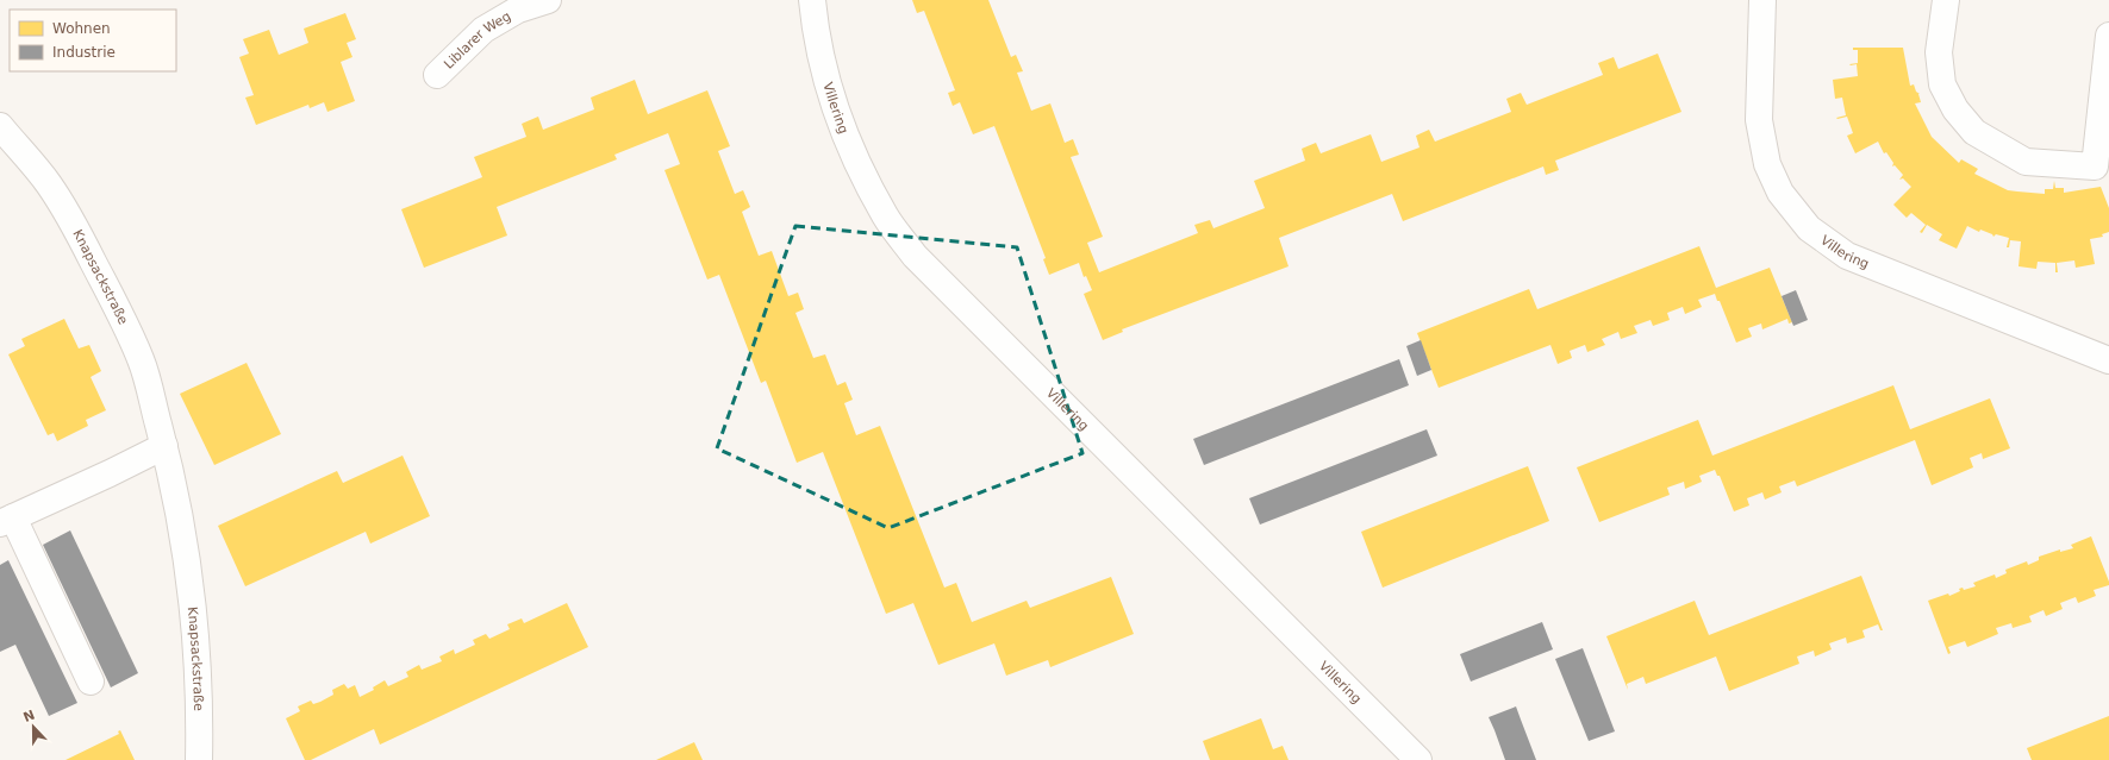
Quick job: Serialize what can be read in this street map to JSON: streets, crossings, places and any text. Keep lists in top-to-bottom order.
{
  "streets": {
    "street": ["Liblarer Weg", "Villering", "Knapsackstraße"]
  },
  "legend": ["Wohnen", "Industrie"],
  "north": "top"
}
